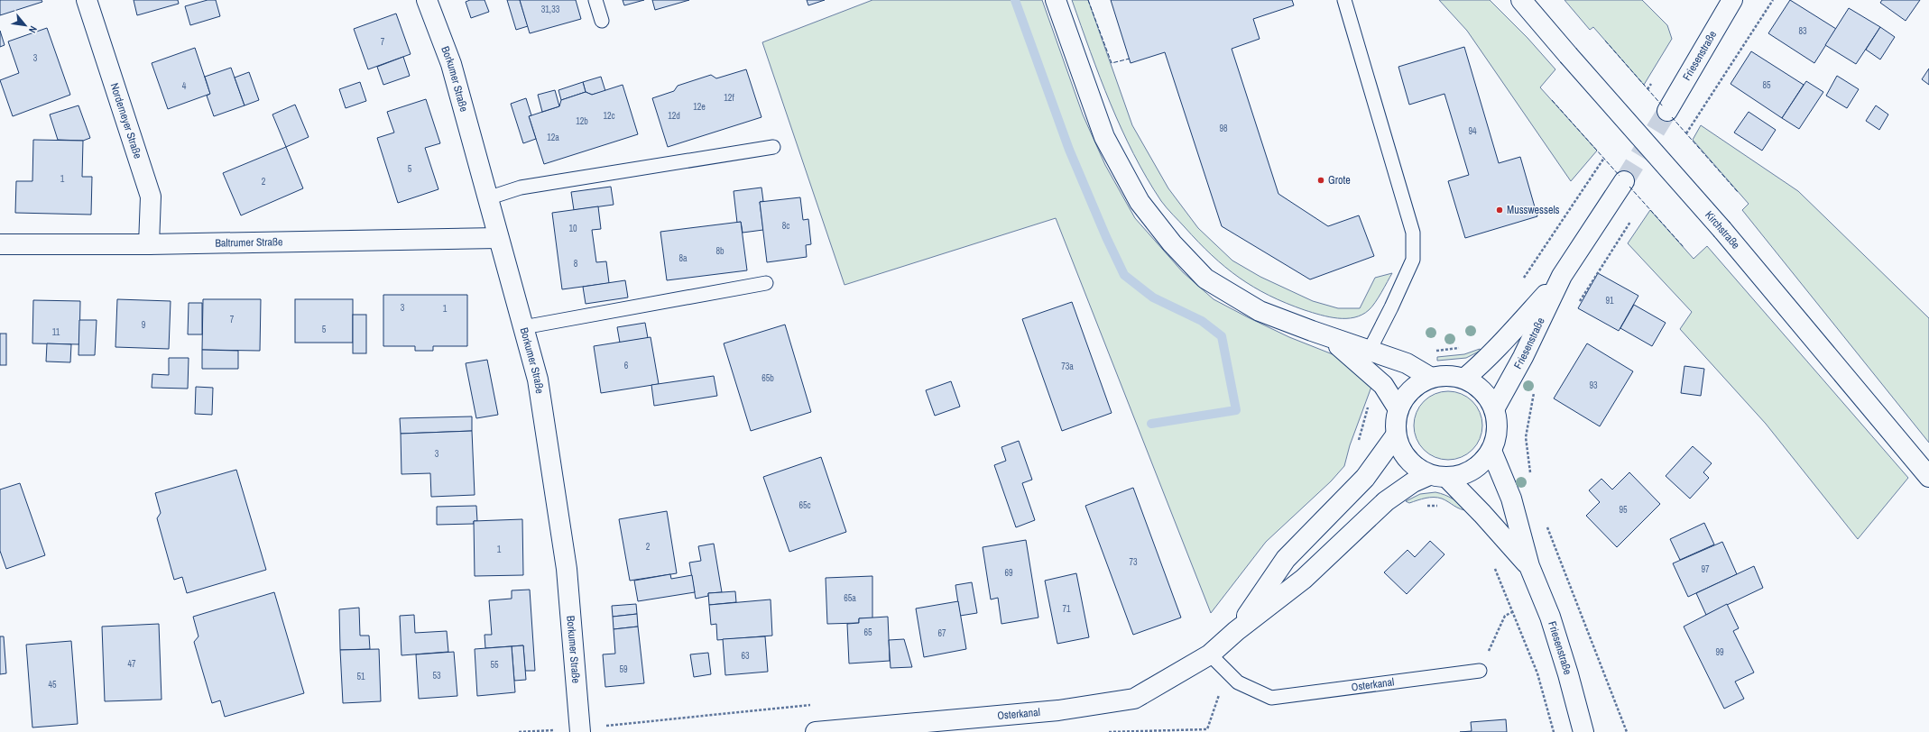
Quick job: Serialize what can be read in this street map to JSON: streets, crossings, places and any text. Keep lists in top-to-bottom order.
{
  "streets": {
    "main road": [
      "Friesenstraße",
      "Borkumer Straße",
      "Norderneyer Straße",
      "Kirchstraße",
      "Baltrumer Straße",
      "Osterkanal"
    ]
  },
  "crossings": [
    ["Friesenstraße", "Osterkanal"],
    ["Borkumer Straße", "Baltrumer Straße"],
    ["Norderneyer Straße", "Baltrumer Straße"]
  ],
  "places": ["Grote", "Musswessels"],
  "house_numbers": [
    "31,33",
    "83",
    "7",
    "3",
    "85",
    "4",
    "12f",
    "12e",
    "12c",
    "12d",
    "12b",
    "98",
    "94",
    "12a",
    "5",
    "1",
    "2",
    "8c",
    "10",
    "8b",
    "8a",
    "8",
    "91",
    "3",
    "1",
    "7",
    "9",
    "5",
    "11",
    "6",
    "73a",
    "65b",
    "93",
    "3",
    "65c",
    "95",
    "2",
    "1",
    "73",
    "97",
    "69",
    "65a",
    "71",
    "65",
    "67",
    "99",
    "63",
    "47",
    "55",
    "59",
    "53",
    "51",
    "45"
  ],
  "north": "bottom right"
}
